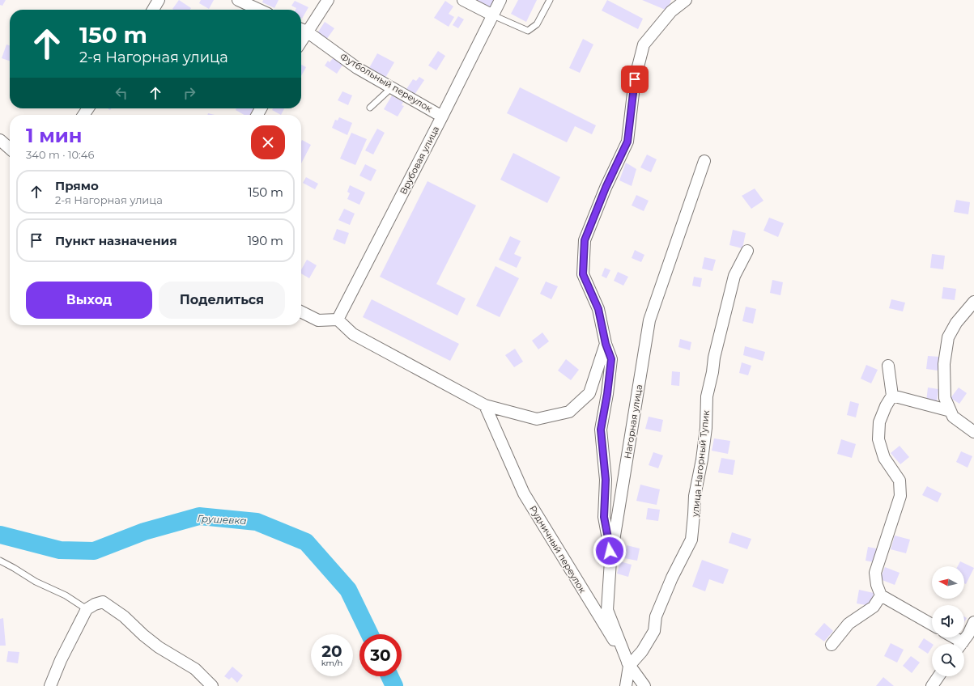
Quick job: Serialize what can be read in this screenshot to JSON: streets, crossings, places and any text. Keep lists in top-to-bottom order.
{
  "streets": {
    "street": [
      "Футбольный переулок",
      "Врубовая улица",
      "Нагорная улица",
      "улица Нагорный Тупик",
      "Рудничный переулок"
    ]
  },
  "crossings": [
    ["Футбольный переулок", "Врубовая улица"],
    ["Нагорная улица", "улица Нагорный Тупик"],
    ["Нагорная улица", "Рудничный переулок"],
    ["улица Нагорный Тупик", "Рудничный переулок"]
  ],
  "water": ["Грушевка"],
  "north": "left",
  "page": {
    "turn": ["150 m", "2-я Нагорная улица"],
    "heading": ["1 мин", "340 m · 10:46"],
    "list": [
      {
        "name": "Прямо",
        "note": "2-я Нагорная улица",
        "value": "150 m"
      },
      {
        "name": "Пункт назначения",
        "value": "190 m"
      }
    ],
    "buttons": ["Выход", "Поделиться"],
    "speed": "20 km/h",
    "limit": "30"
  }
}
